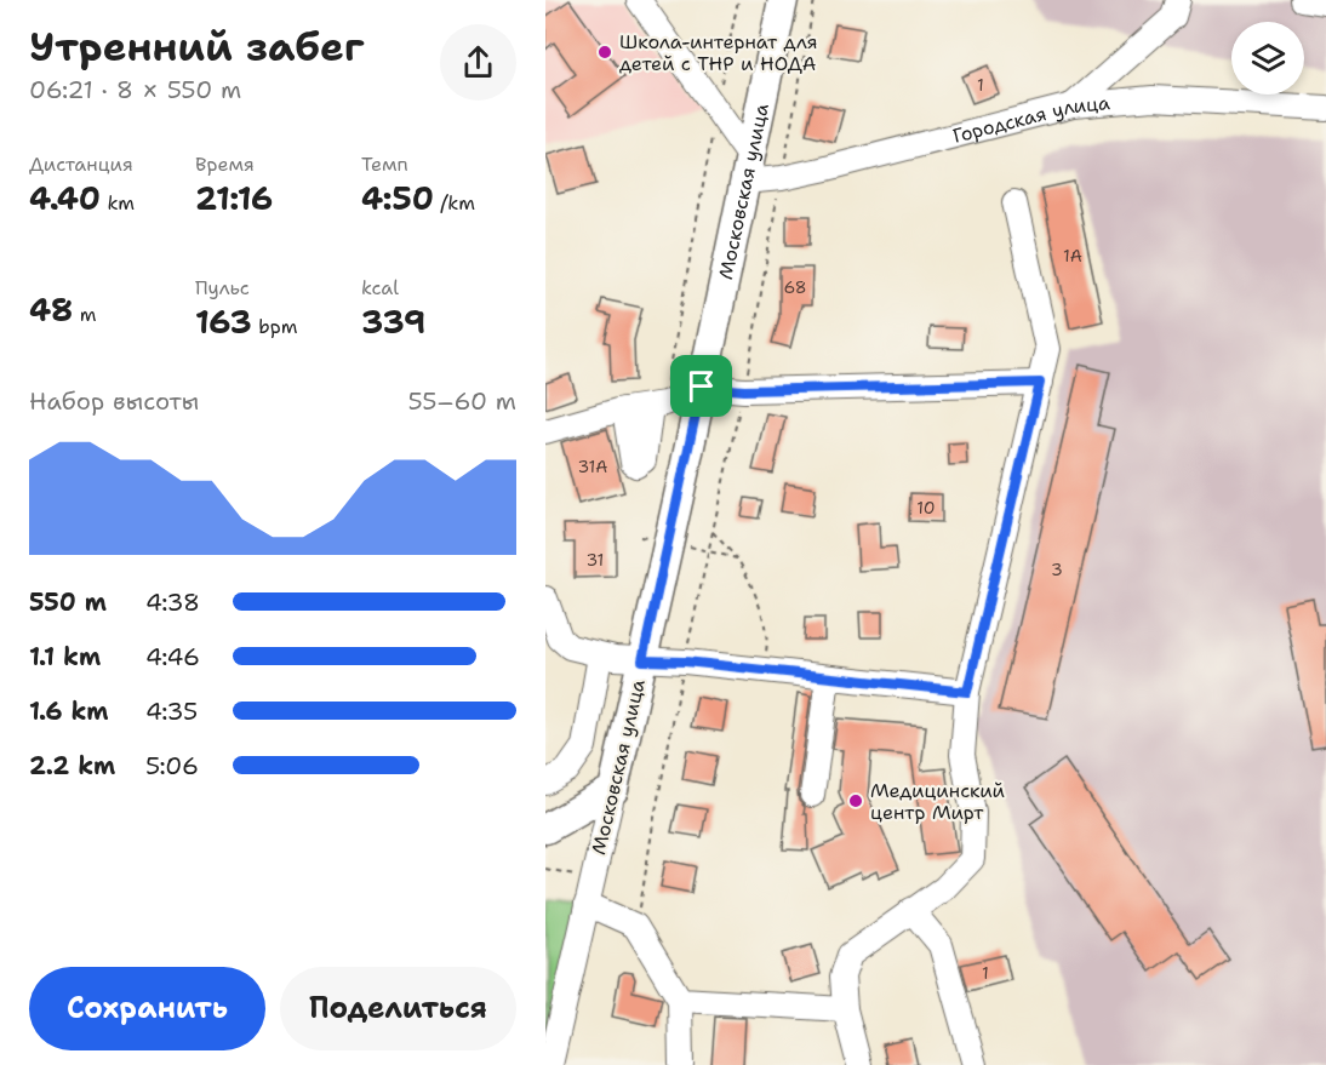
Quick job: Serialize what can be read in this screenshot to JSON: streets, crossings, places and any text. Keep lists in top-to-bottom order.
{
  "streets": {
    "main road": ["Московская улица"],
    "street": ["Городская улица"]
  },
  "crossings": [
    ["Городская улица", "Московская улица"]
  ],
  "places": ["Школа-интернат для детей с ТНР и НОДА", "Медицинский центр Мирт"],
  "house_numbers": [
    "1",
    "1А",
    "68",
    "31А",
    "10",
    "31",
    "3",
    "1"
  ],
  "page": {
    "heading": ["Утренний забег", "06:21 · 8 × 550 m"],
    "stats": [
      ["Дистанция", "4.40 km"],
      ["Время", "21:16"],
      ["Темп", "4:50 /km"],
      ["48 m"],
      ["Пульс", "163 bpm"],
      ["kcal", "339"]
    ],
    "chart": ["Набор высоты", "55–60 m"],
    "list": [
      {
        "name": "550 m",
        "note": "4:38"
      },
      {
        "name": "1.1 km",
        "note": "4:46"
      },
      {
        "name": "1.6 km",
        "note": "4:35"
      },
      {
        "name": "2.2 km",
        "note": "5:06"
      }
    ],
    "buttons": ["Сохранить", "Поделиться"]
  }
}
